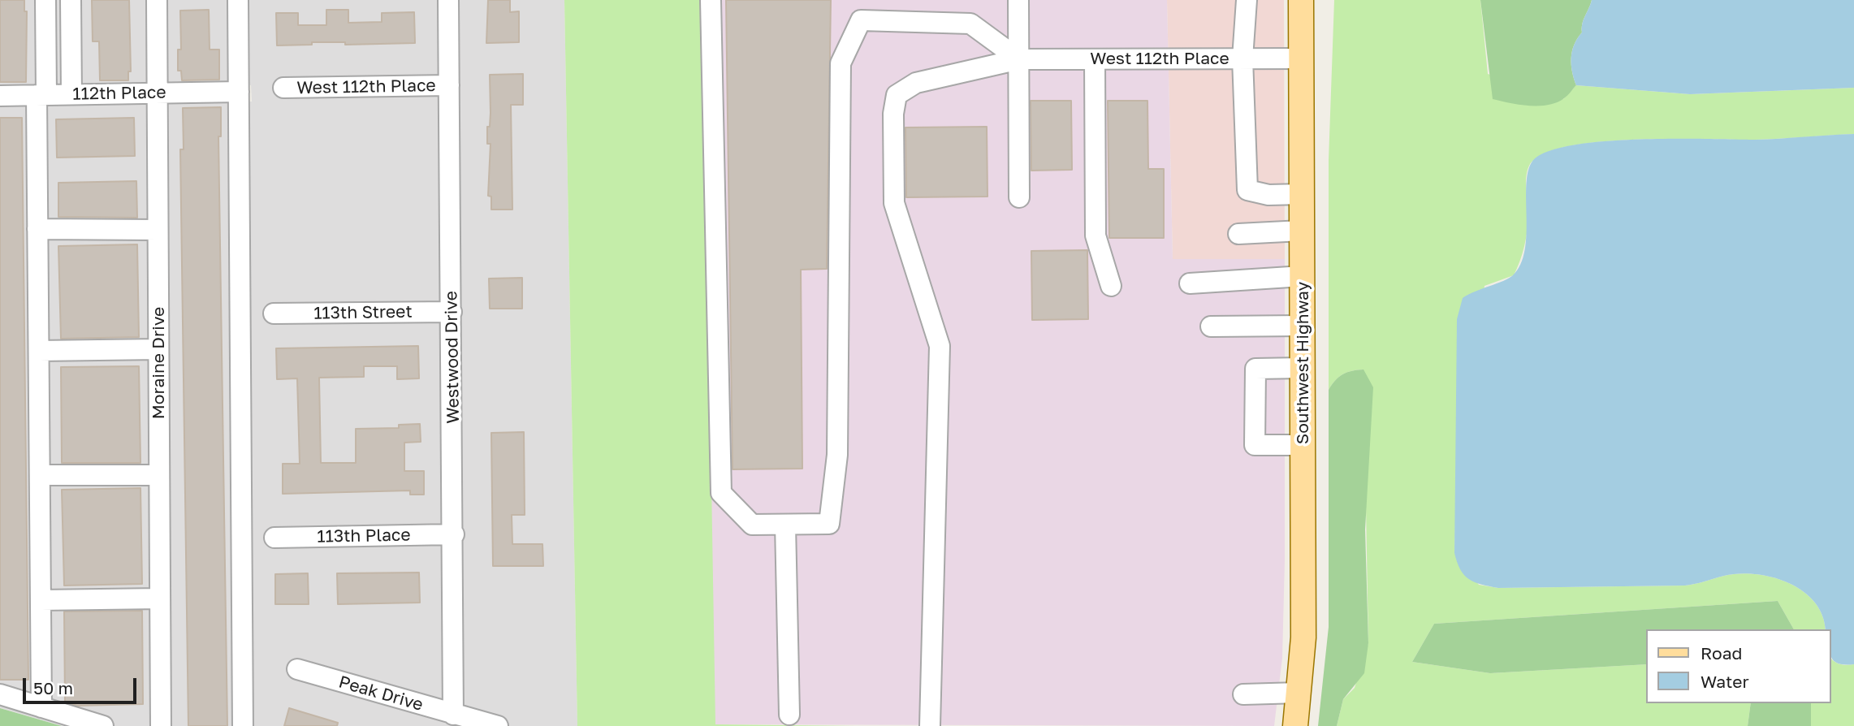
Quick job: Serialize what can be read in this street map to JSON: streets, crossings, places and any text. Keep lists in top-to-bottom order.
{
  "streets": {
    "main road": ["Southwest Highway"],
    "street": [
      "West 112th Place",
      "112th Place",
      "113th Street",
      "Westwood Drive",
      "Moraine Drive",
      "113th Place",
      "Peak Drive"
    ]
  },
  "crossings": [
    ["West 112th Place", "Westwood Drive"],
    ["West 112th Place", "Southwest Highway"],
    ["112th Place", "Moraine Drive"],
    ["113th Street", "Westwood Drive"],
    ["Westwood Drive", "113th Place"],
    ["Westwood Drive", "Peak Drive"]
  ],
  "legend": ["Road", "Water"],
  "scale_bar": "50 m"
}
